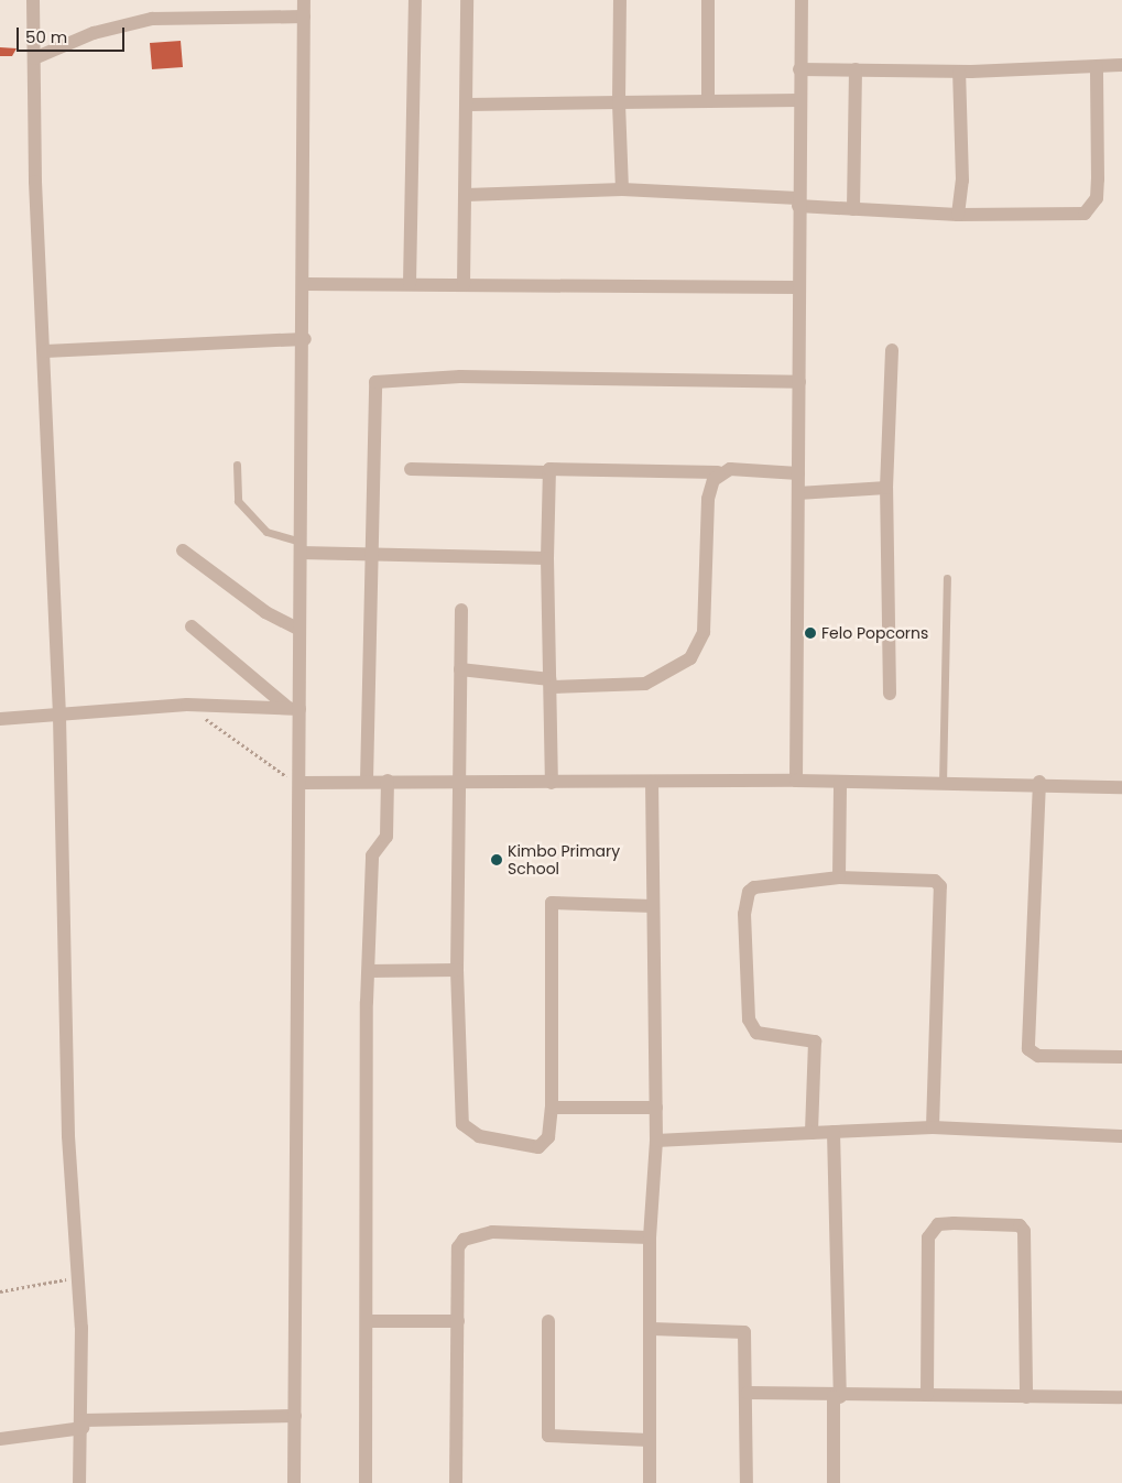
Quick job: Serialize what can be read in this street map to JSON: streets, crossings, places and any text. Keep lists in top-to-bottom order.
{
  "places": ["Felo Popcorns", "Kimbo Primary School"],
  "scale_bar": "50 m"
}
